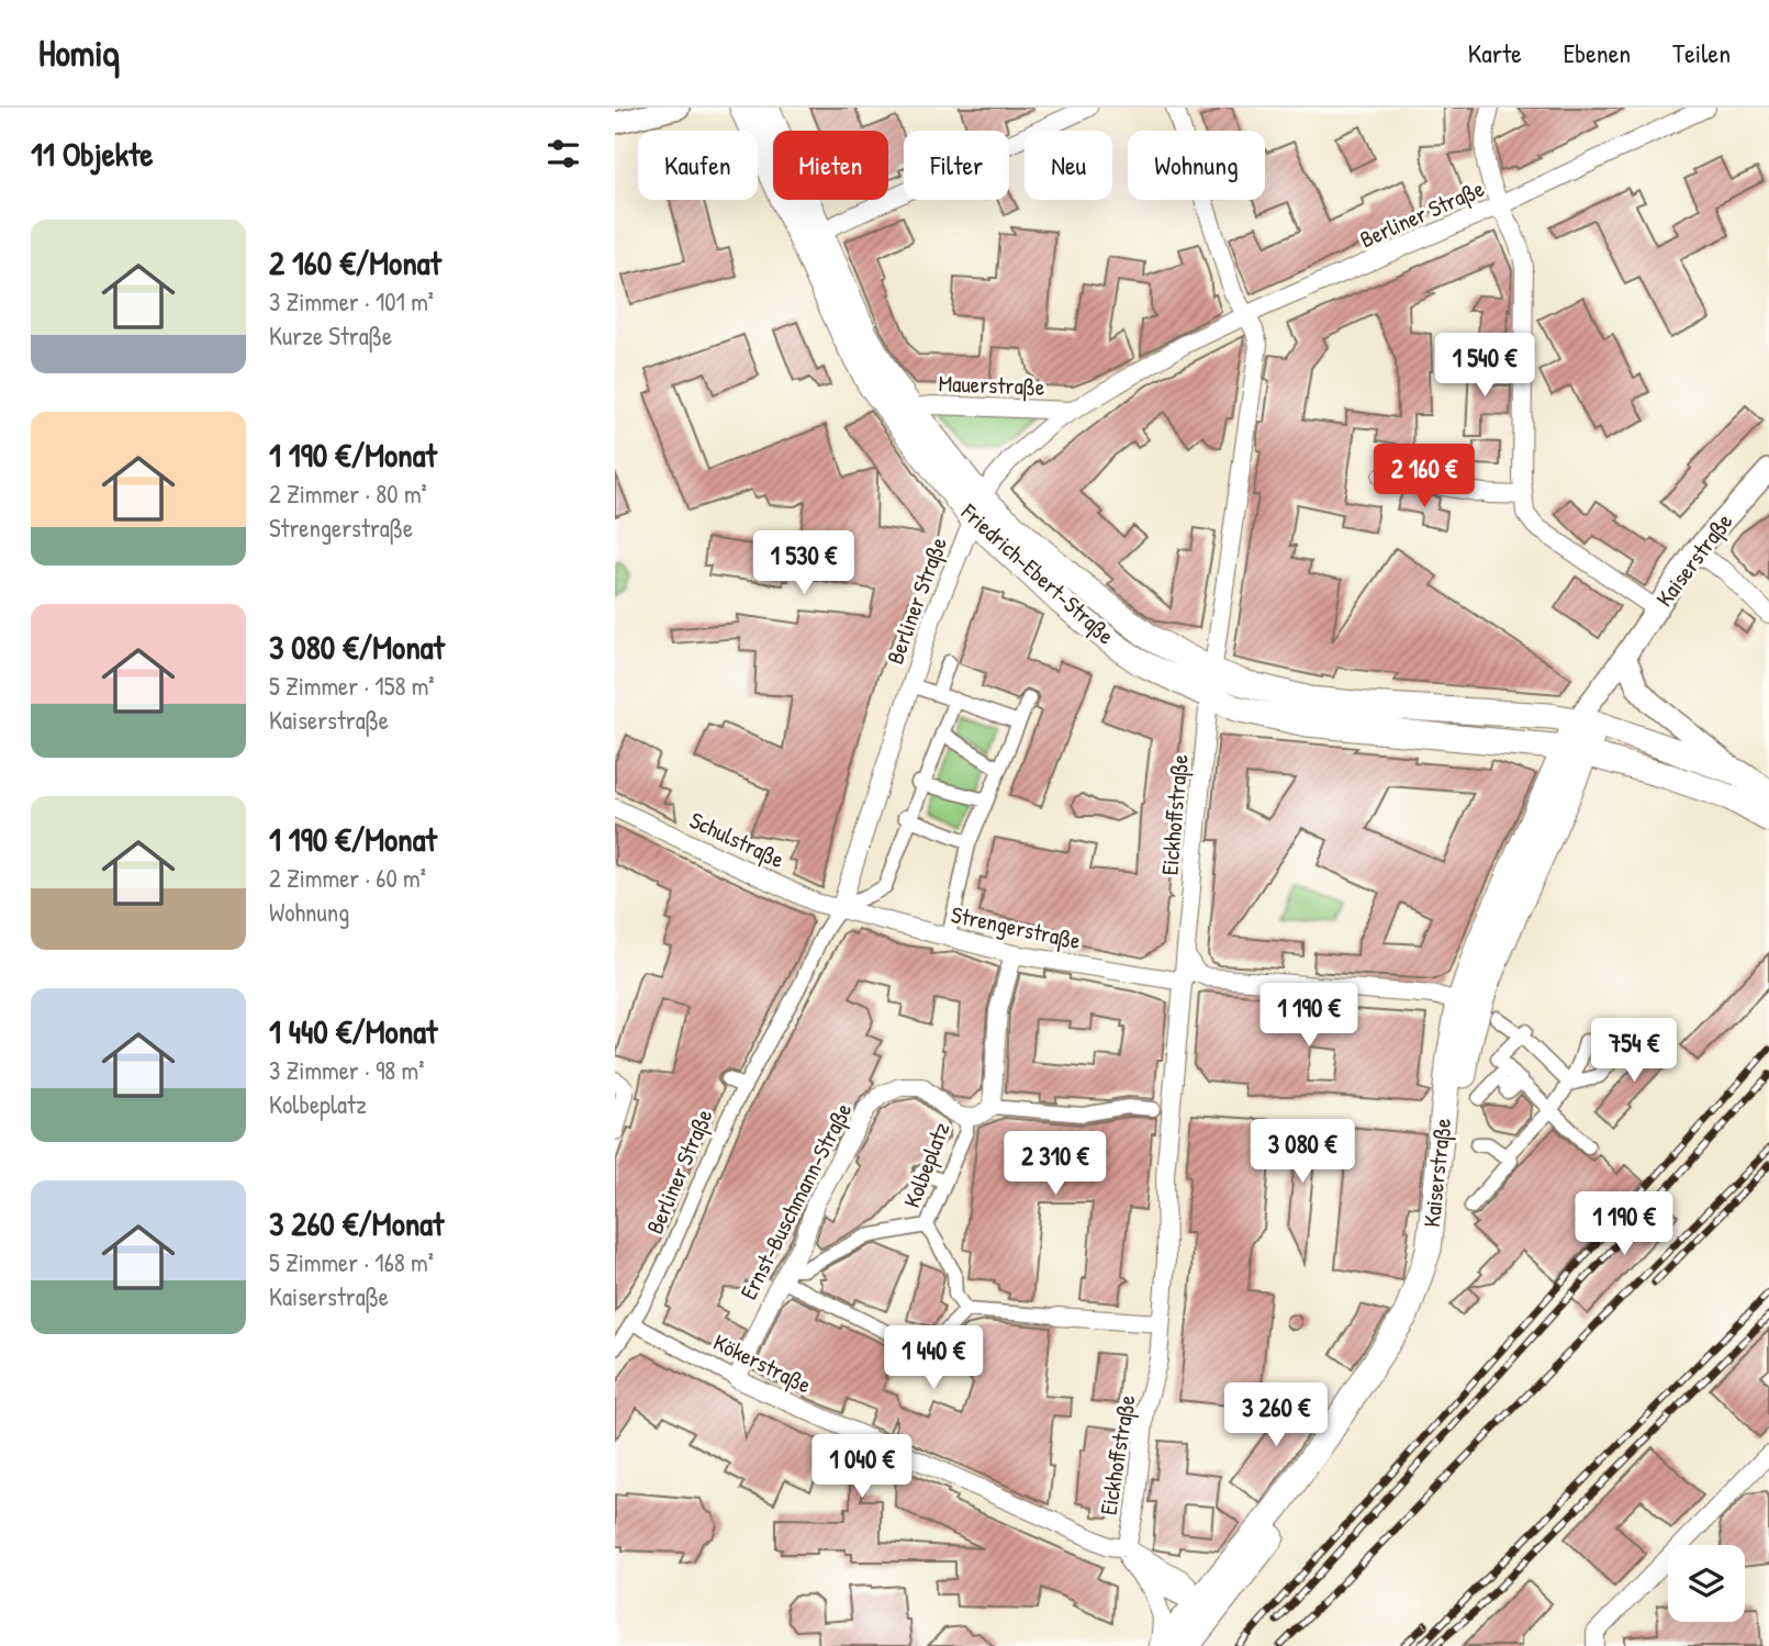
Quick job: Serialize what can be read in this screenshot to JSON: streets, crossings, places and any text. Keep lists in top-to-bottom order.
{
  "streets": {
    "main road": ["Kaiserstraße", "Friedrich-Ebert-Straße"],
    "street": [
      "Berliner Straße",
      "Mauerstraße",
      "Eickhoffstraße",
      "Schulstraße",
      "Strengerstraße",
      "Kolbeplatz",
      "Ernst-Buschmann-Straße",
      "Kökerstraße"
    ]
  },
  "crossings": [
    ["Berliner Straße", "Mauerstraße"],
    ["Berliner Straße", "Friedrich-Ebert-Straße"],
    ["Berliner Straße", "Eickhoffstraße"],
    ["Berliner Straße", "Schulstraße"],
    ["Berliner Straße", "Strengerstraße"],
    ["Berliner Straße", "Kökerstraße"],
    ["Mauerstraße", "Friedrich-Ebert-Straße"],
    ["Kaiserstraße", "Friedrich-Ebert-Straße"],
    ["Kaiserstraße", "Kökerstraße"],
    ["Friedrich-Ebert-Straße", "Eickhoffstraße"],
    ["Eickhoffstraße", "Strengerstraße"],
    ["Eickhoffstraße", "Kökerstraße"],
    ["Schulstraße", "Strengerstraße"],
    ["Kolbeplatz", "Ernst-Buschmann-Straße"],
    ["Ernst-Buschmann-Straße", "Kökerstraße"]
  ],
  "page": {
    "header": "Homiq",
    "nav": ["Karte", "Ebenen", "Teilen"],
    "heading": "11 Objekte",
    "chip": [
      "Kaufen",
      "Mieten",
      "Filter",
      "Neu",
      "Wohnung"
    ],
    "list": [
      {
        "name": "2 160 €/Monat",
        "note": "3 Zimmer · 101 m² · Kurze Straße"
      },
      {
        "name": "1 190 €/Monat",
        "note": "2 Zimmer · 80 m² · Strengerstraße"
      },
      {
        "name": "3 080 €/Monat",
        "note": "5 Zimmer · 158 m² · Kaiserstraße"
      },
      {
        "name": "1 190 €/Monat",
        "note": "2 Zimmer · 60 m² · Wohnung"
      },
      {
        "name": "1 440 €/Monat",
        "note": "3 Zimmer · 98 m² · Kolbeplatz"
      },
      {
        "name": "3 260 €/Monat",
        "note": "5 Zimmer · 168 m² · Kaiserstraße"
      }
    ],
    "price": [
      "1 540 €",
      "2 160 €",
      "1 530 €",
      "1 190 €",
      "754 €",
      "3 080 €",
      "2 310 €",
      "1 190 €",
      "1 440 €",
      "3 260 €",
      "1 040 €"
    ]
  }
}
